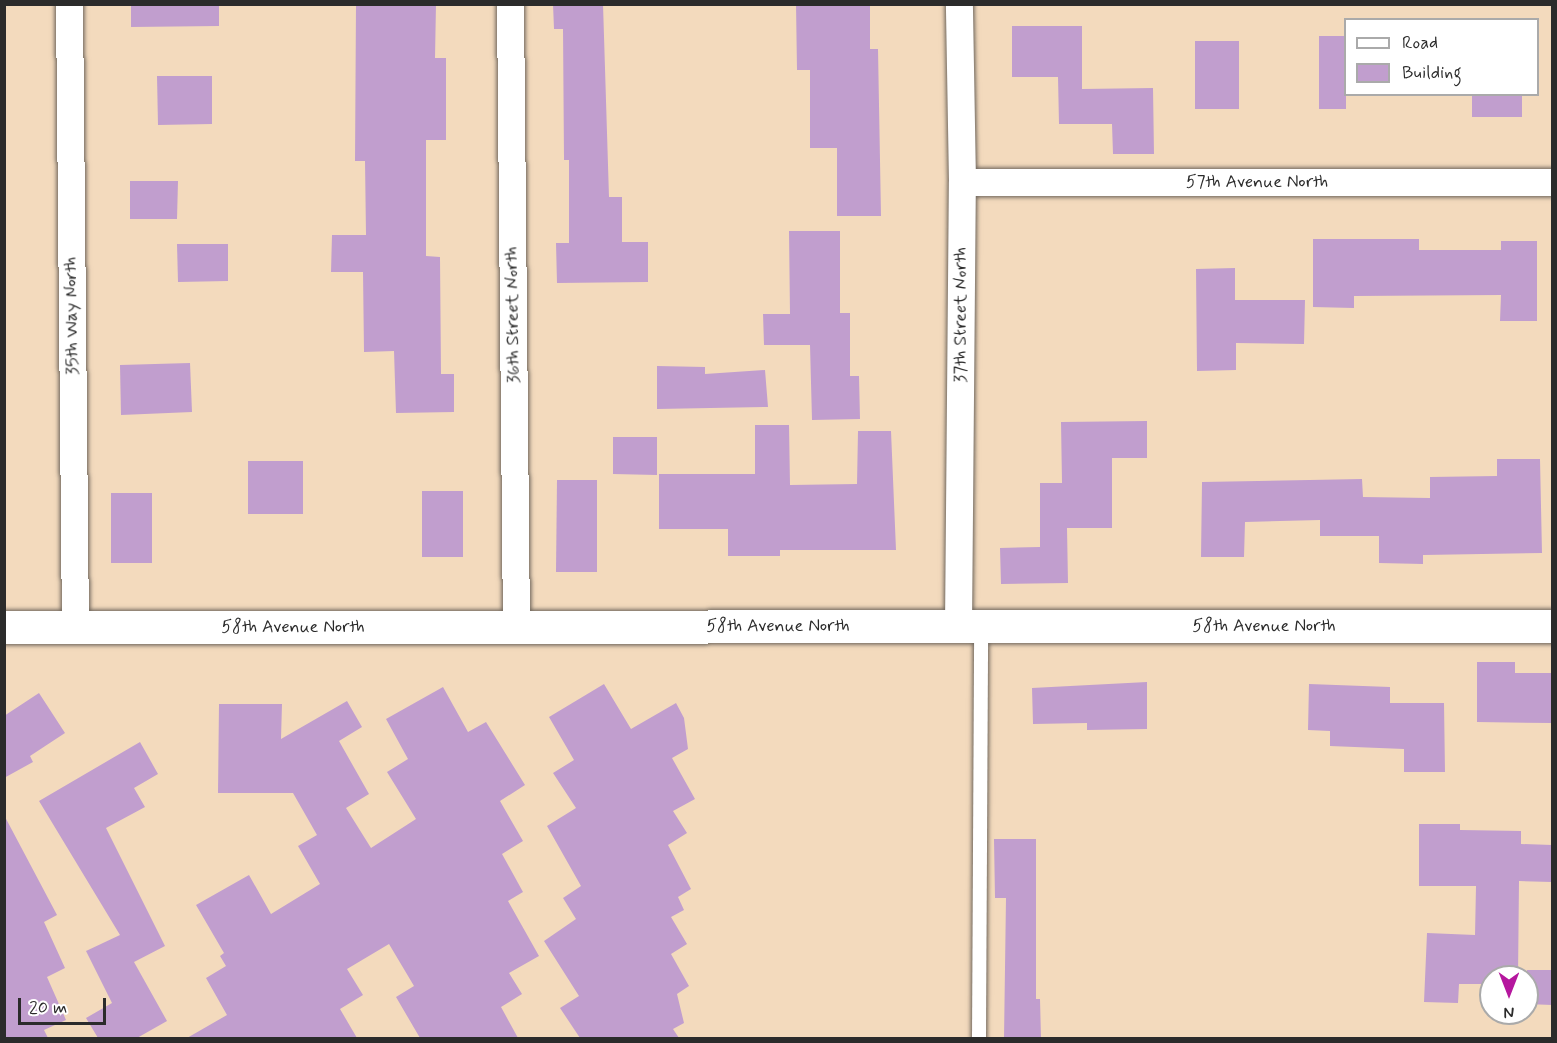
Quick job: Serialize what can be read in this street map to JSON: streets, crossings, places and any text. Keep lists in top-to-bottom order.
{
  "streets": {
    "street": [
      "57th Avenue North",
      "36th Street North",
      "37th Street North",
      "35th Way North",
      "58th Avenue North"
    ]
  },
  "crossings": [
    ["57th Avenue North", "37th Street North"],
    ["36th Street North", "58th Avenue North"],
    ["37th Street North", "58th Avenue North"],
    ["35th Way North", "58th Avenue North"]
  ],
  "legend": ["Road", "Building"],
  "scale_bar": "20 m",
  "north": "bottom"
}
